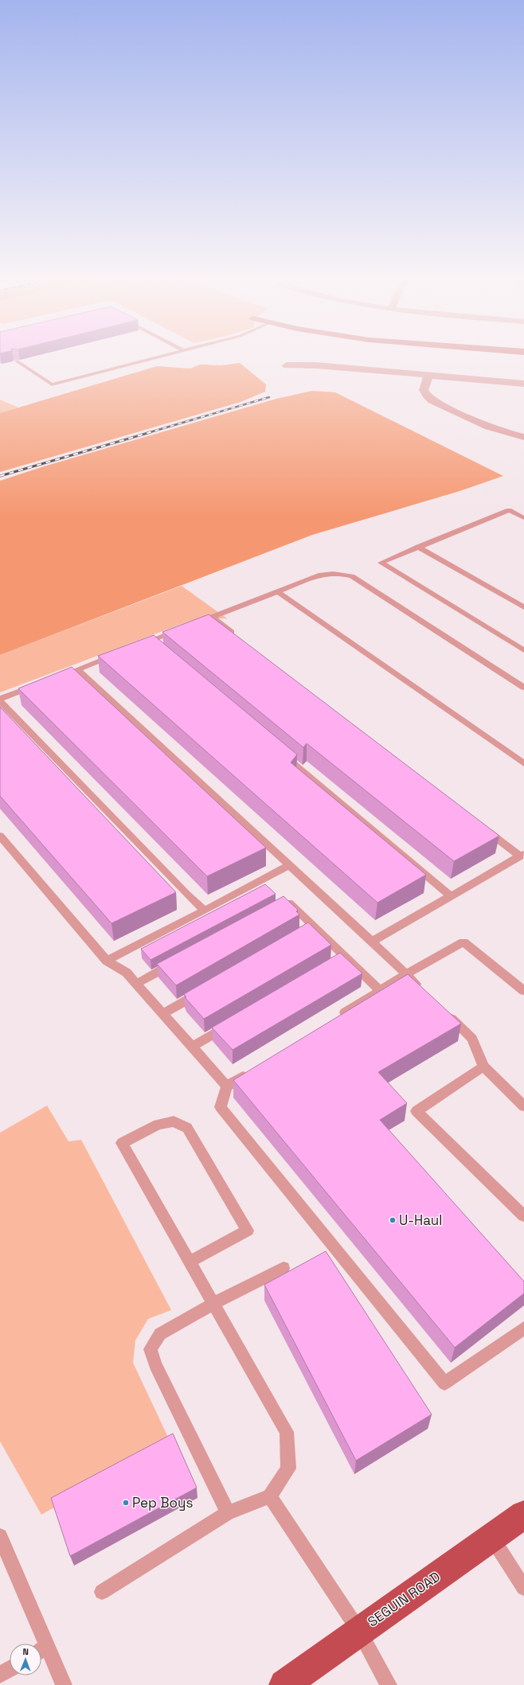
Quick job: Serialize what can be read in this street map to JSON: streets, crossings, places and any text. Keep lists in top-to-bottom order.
{
  "streets": {
    "main road": ["SEGUIN ROAD"]
  },
  "places": ["U-Haul", "Pep Boys"],
  "north": "top"
}
